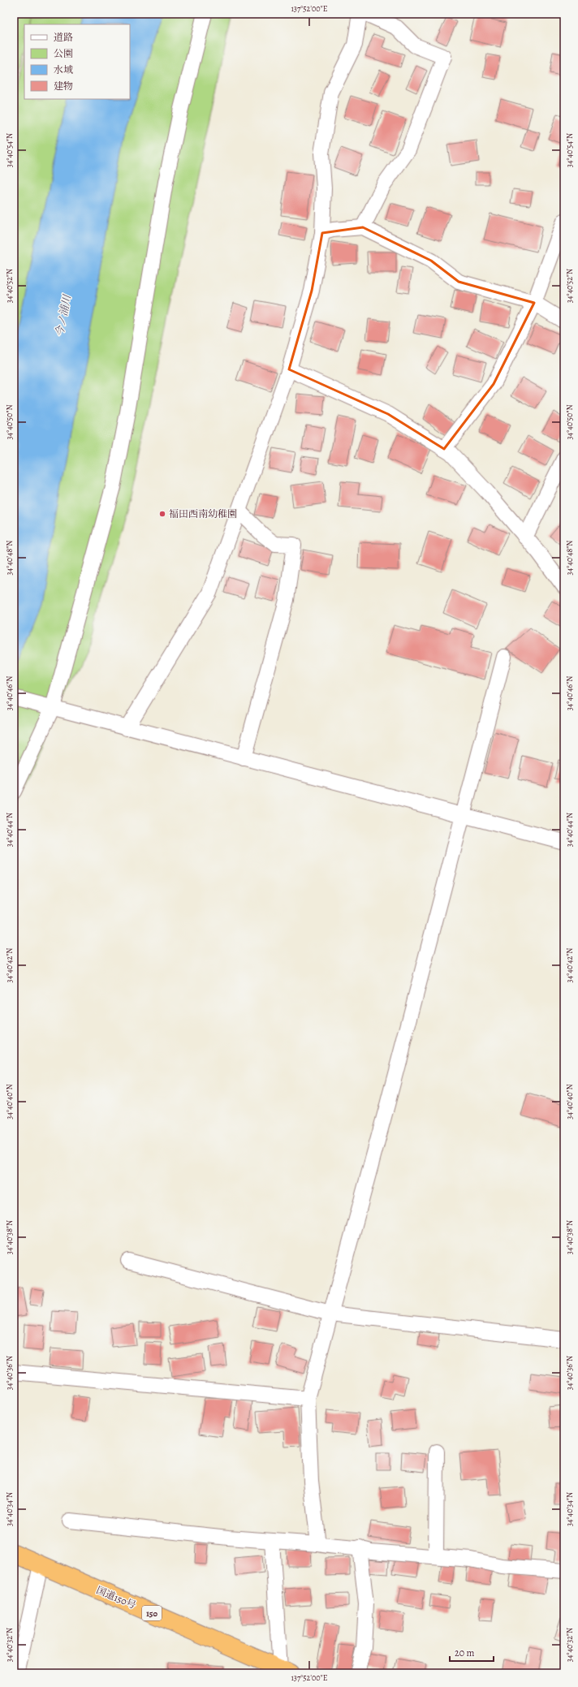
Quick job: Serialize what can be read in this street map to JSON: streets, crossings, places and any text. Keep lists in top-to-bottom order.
{
  "streets": {
    "highway": ["国道150号", "150"]
  },
  "water": ["今ノ浦川"],
  "places": ["福田西南幼稚園"],
  "legend": [
    "道路",
    "公園",
    "水域",
    "建物"
  ],
  "scale_bar": "20 m",
  "coordinates": [
    "137°52'00\"E",
    "34°40'54\"N",
    "34°40'52\"N",
    "34°40'50\"N",
    "34°40'48\"N",
    "34°40'46\"N",
    "34°40'44\"N",
    "34°40'42\"N",
    "34°40'40\"N",
    "34°40'38\"N",
    "34°40'36\"N",
    "34°40'34\"N",
    "34°40'32\"N"
  ]
}
